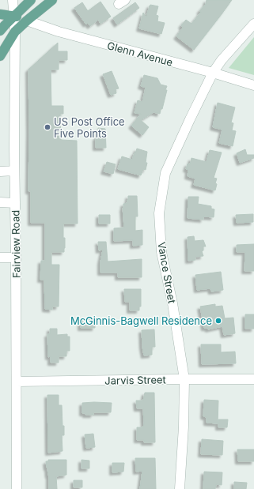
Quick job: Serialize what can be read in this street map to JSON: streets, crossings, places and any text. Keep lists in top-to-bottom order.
{
  "streets": {
    "street": [
      "Glenn Avenue",
      "Fairview Road",
      "Vance Street",
      "Jarvis Street"
    ]
  },
  "crossings": [
    ["Glenn Avenue", "Vance Street"],
    ["Fairview Road", "Jarvis Street"],
    ["Vance Street", "Jarvis Street"]
  ],
  "places": ["US Post Office Five Points", "McGinnis-Bagwell Residence"]
}
